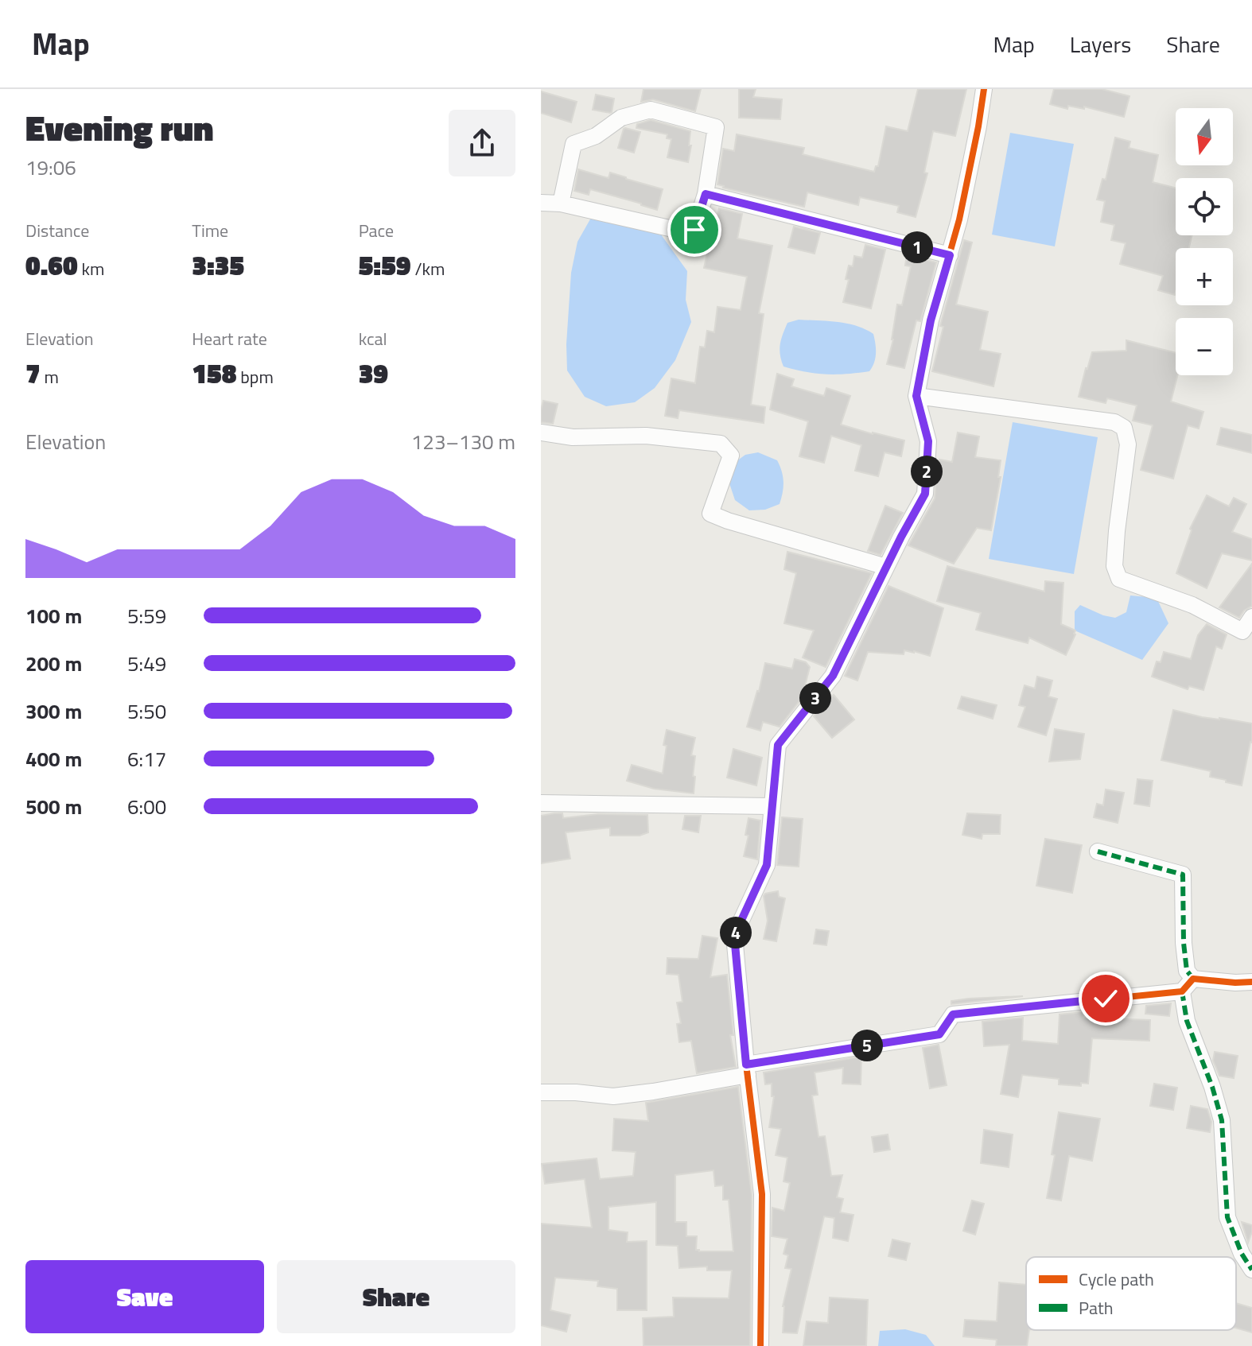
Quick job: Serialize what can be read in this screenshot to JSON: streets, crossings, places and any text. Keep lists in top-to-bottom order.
{
  "legend": ["Cycle path", "Path"],
  "north": "bottom",
  "page": {
    "header": "Map",
    "nav": ["Map", "Layers", "Share"],
    "heading": ["Evening run", "19:06"],
    "map_buttons": ["+", "−"],
    "stats": [
      ["Distance", "0.60 km"],
      ["Time", "3:35"],
      ["Pace", "5:59 /km"],
      ["Elevation", "7 m"],
      ["Heart rate", "158 bpm"],
      ["kcal", "39"]
    ],
    "pins": [
      "1",
      "2",
      "3",
      "4",
      "5"
    ],
    "chart": ["Elevation", "123–130 m"],
    "list": [
      {
        "name": "100 m",
        "note": "5:59"
      },
      {
        "name": "200 m",
        "note": "5:49"
      },
      {
        "name": "300 m",
        "note": "5:50"
      },
      {
        "name": "400 m",
        "note": "6:17"
      },
      {
        "name": "500 m",
        "note": "6:00"
      }
    ],
    "buttons": ["Save", "Share"]
  }
}
